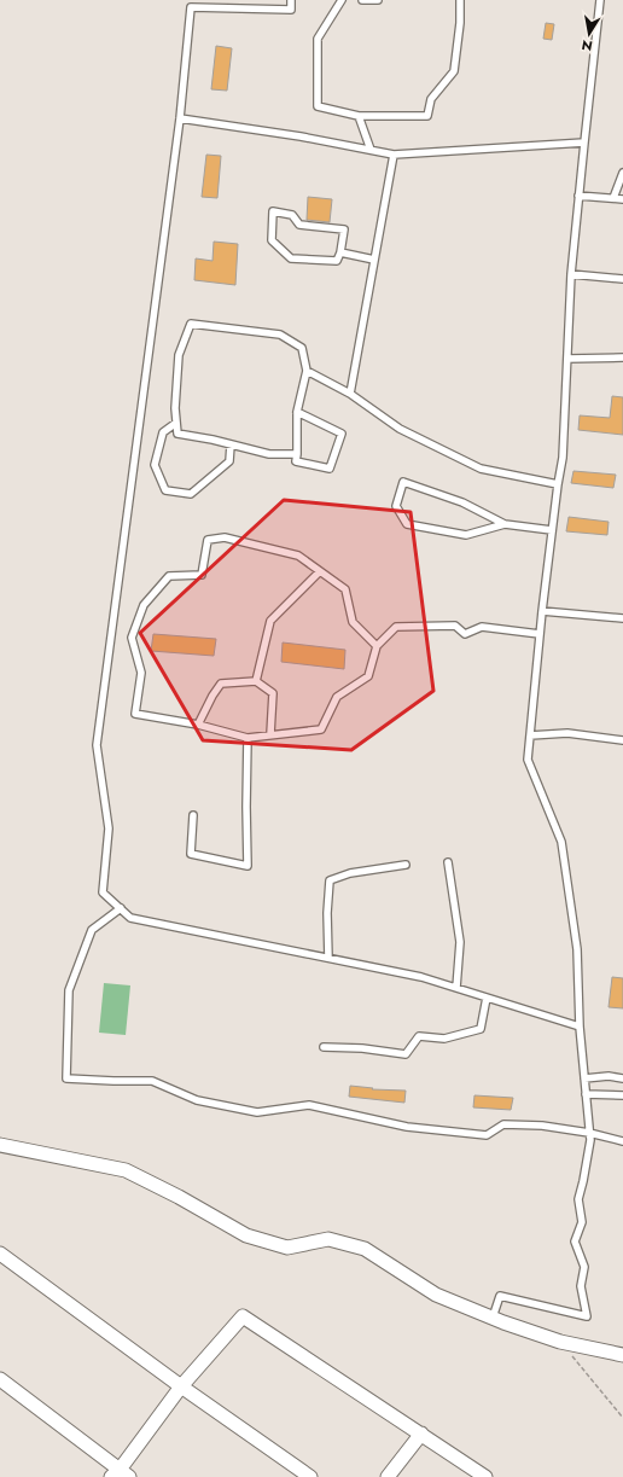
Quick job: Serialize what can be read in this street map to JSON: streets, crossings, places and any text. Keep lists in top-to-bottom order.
{
  "north": "bottom"
}
